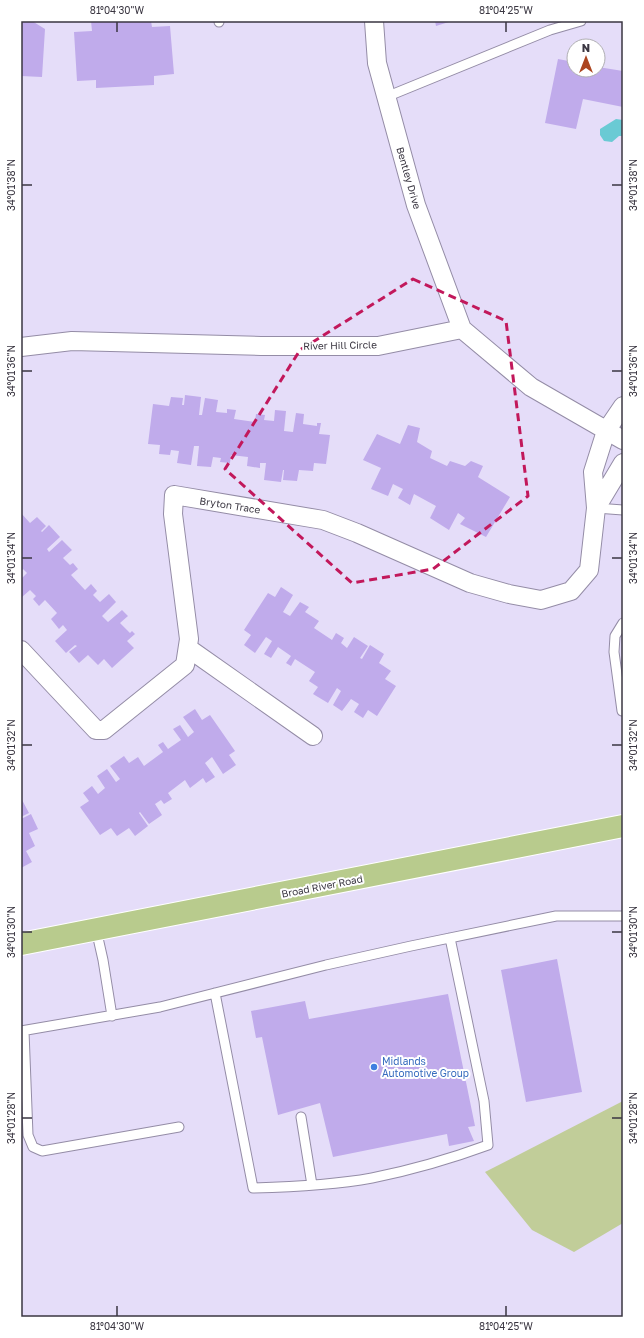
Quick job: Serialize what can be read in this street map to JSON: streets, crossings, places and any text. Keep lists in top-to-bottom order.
{
  "streets": {
    "main road": ["Broad River Road"],
    "street": ["Bentley Drive", "River Hill Circle", "Bryton Trace"]
  },
  "crossings": [
    ["Bentley Drive", "River Hill Circle"]
  ],
  "places": ["Midlands Automotive Group"],
  "north": "top",
  "coordinates": [
    "81°04'30\"W",
    "81°04'25\"W",
    "34°01'38\"N",
    "34°01'36\"N",
    "34°01'34\"N",
    "34°01'32\"N",
    "34°01'30\"N",
    "34°01'28\"N"
  ]
}
